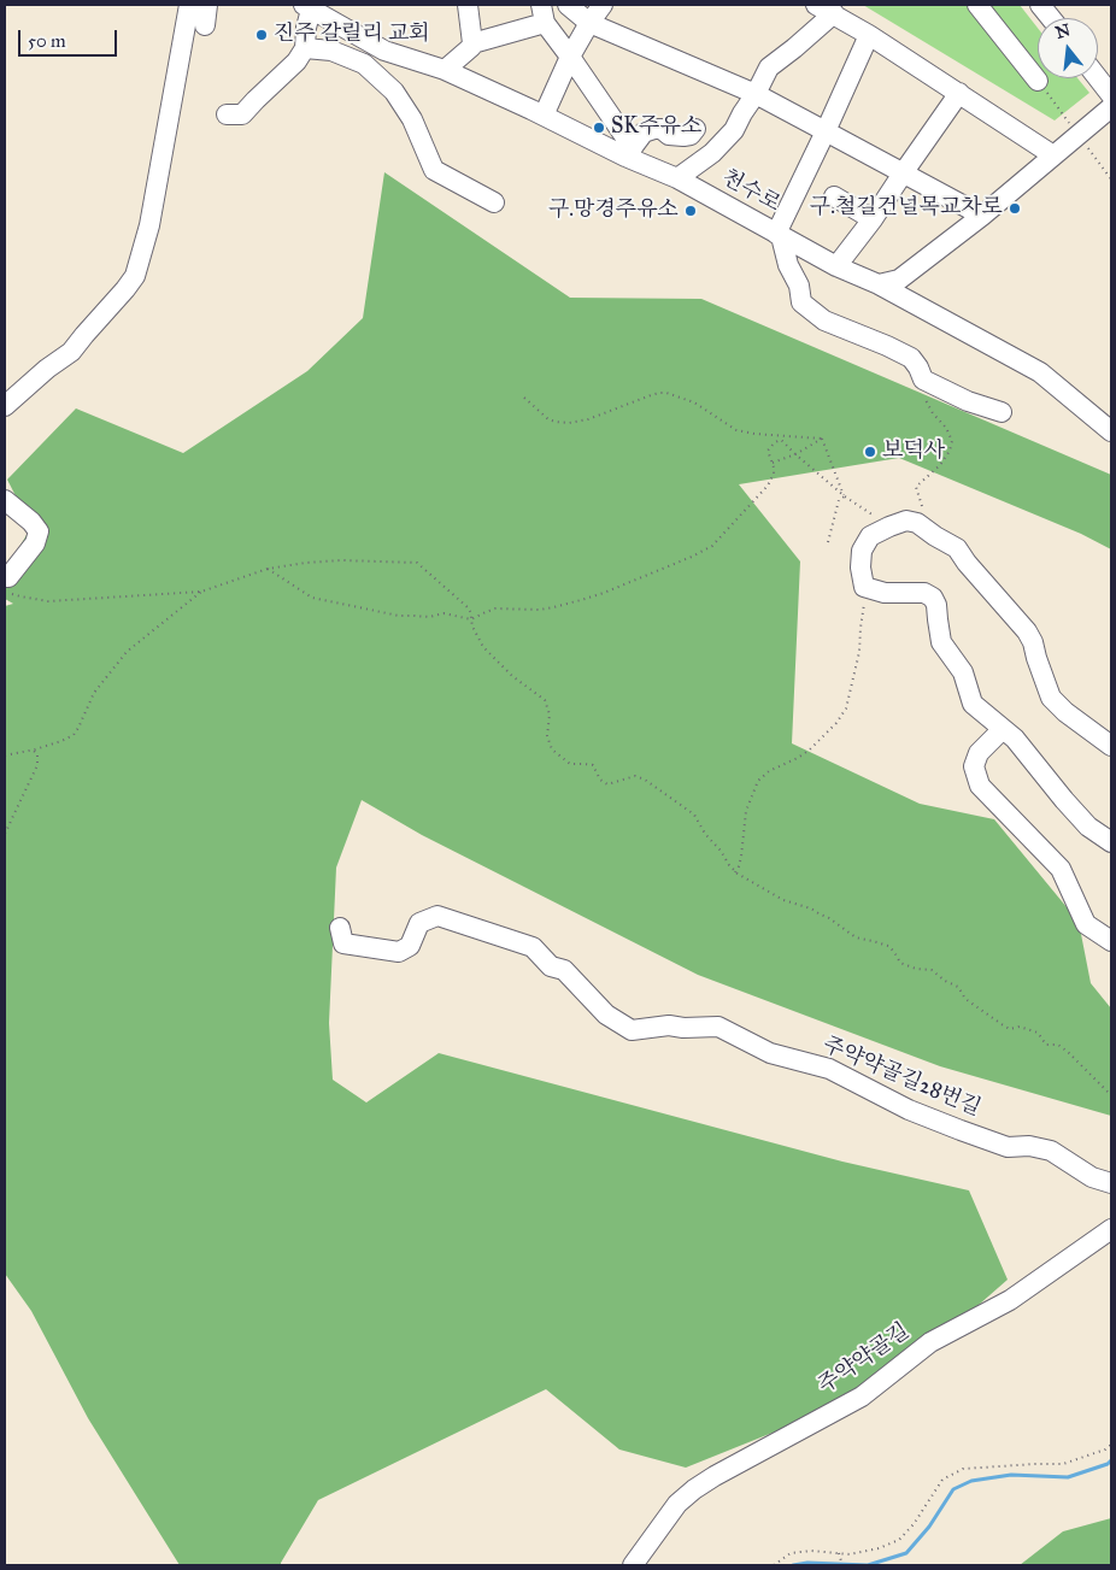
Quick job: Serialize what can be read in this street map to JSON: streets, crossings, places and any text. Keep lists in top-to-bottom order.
{
  "streets": {
    "street": ["천수로", "주약약골길28번길", "주약약골길"]
  },
  "places": [
    "진주 갈릴리 교회",
    "SK주유소",
    "구.철길건널목교차로",
    "구.망경주유소",
    "보덕사"
  ],
  "scale_bar": "50 m",
  "north": "top"
}
